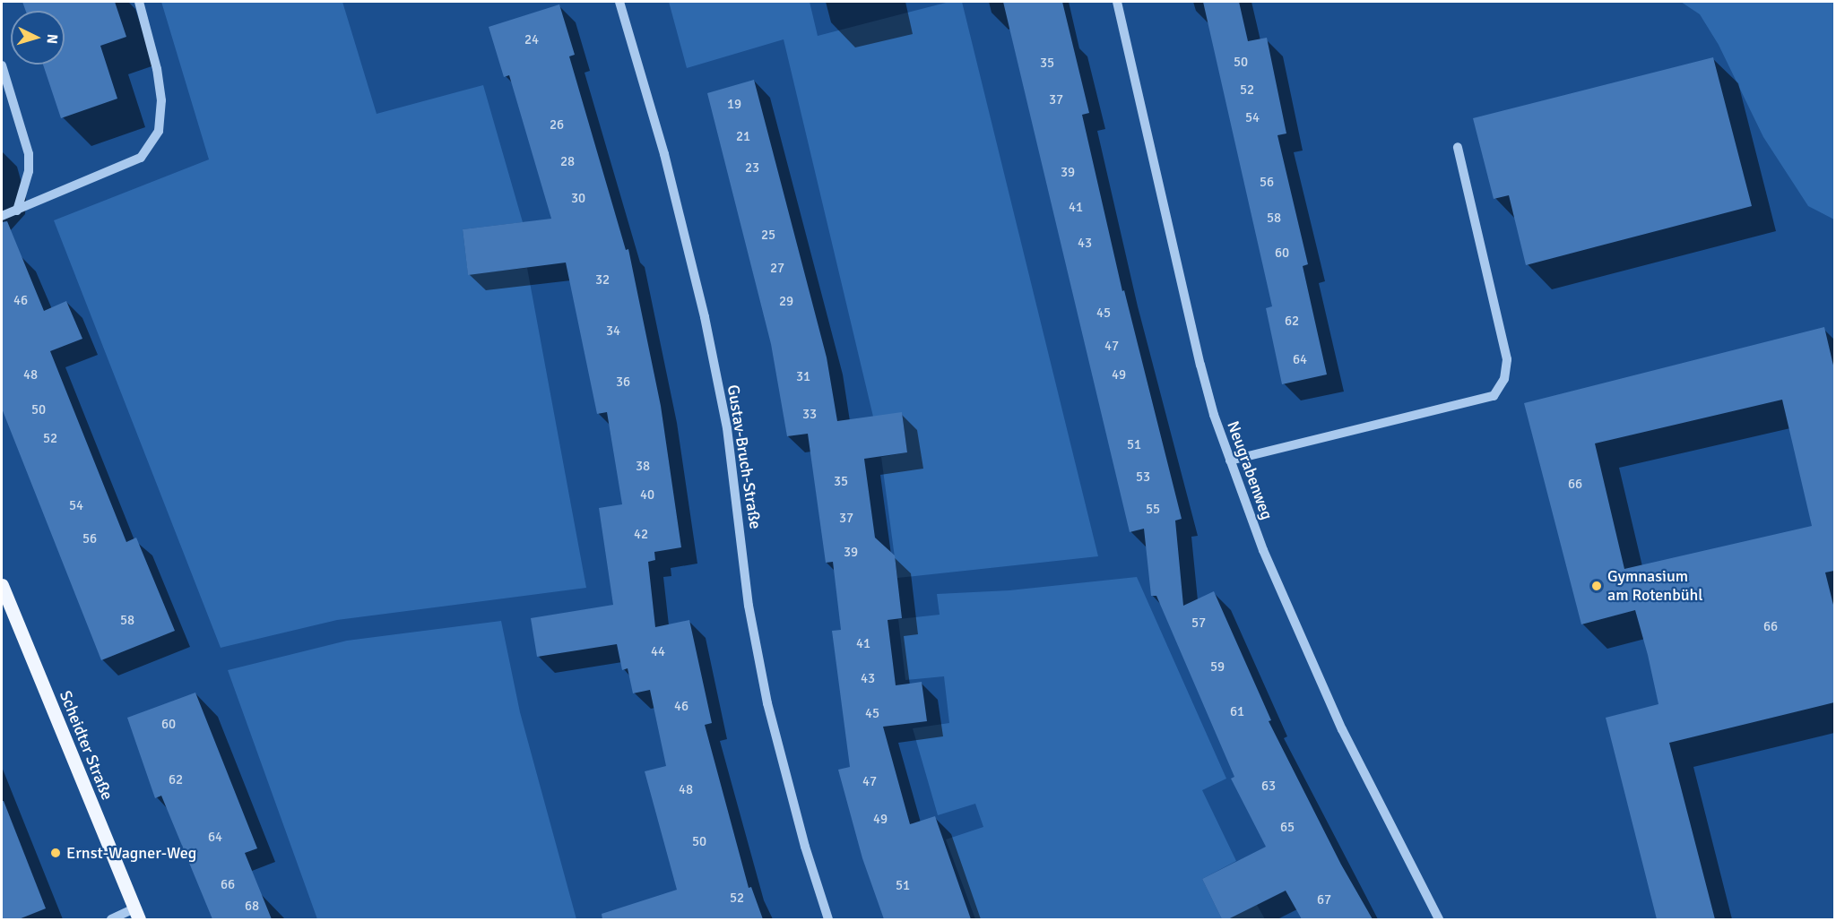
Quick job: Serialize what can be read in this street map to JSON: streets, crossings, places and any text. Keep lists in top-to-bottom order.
{
  "streets": {
    "main road": ["Scheidter Straße"],
    "street": ["Gustav-Bruch-Straße", "Neugrabenweg"]
  },
  "places": ["Gymnasium am Rotenbühl", "Ernst-Wagner-Weg"],
  "house_numbers": [
    "24",
    "50",
    "35",
    "52",
    "37",
    "19",
    "54",
    "26",
    "21",
    "28",
    "23",
    "39",
    "56",
    "30",
    "41",
    "58",
    "25",
    "43",
    "60",
    "27",
    "32",
    "46",
    "29",
    "45",
    "62",
    "34",
    "47",
    "64",
    "48",
    "49",
    "31",
    "36",
    "50",
    "33",
    "52",
    "51",
    "38",
    "53",
    "35",
    "66",
    "40",
    "54",
    "55",
    "37",
    "42",
    "56",
    "39",
    "58",
    "57",
    "66",
    "41",
    "44",
    "59",
    "43",
    "46",
    "61",
    "45",
    "60",
    "62",
    "47",
    "63",
    "48",
    "49",
    "65",
    "64",
    "50",
    "66",
    "51",
    "52",
    "67",
    "68"
  ],
  "north": "right"
}
